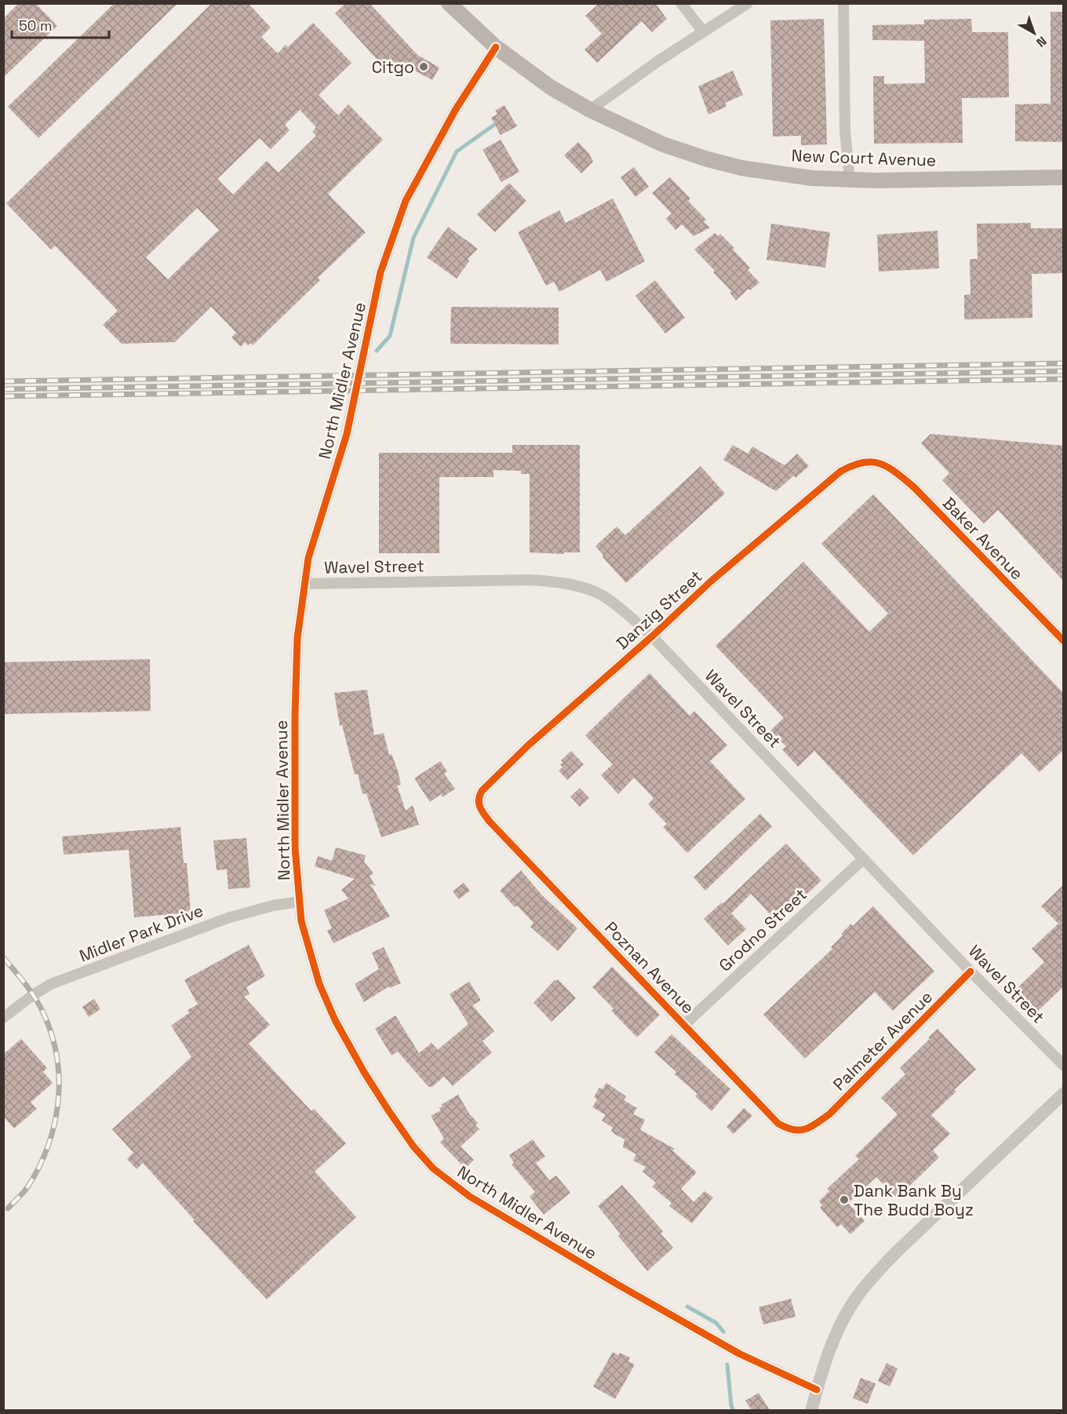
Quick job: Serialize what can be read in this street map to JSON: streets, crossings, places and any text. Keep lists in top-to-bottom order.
{
  "streets": {
    "main road": ["New Court Avenue"],
    "street": [
      "North Midler Avenue",
      "Baker Avenue",
      "Wavel Street",
      "Danzig Street",
      "Grodno Street",
      "Midler Park Drive",
      "Poznan Avenue",
      "Palmeter Avenue"
    ]
  },
  "crossings": [
    ["New Court Avenue", "North Midler Avenue"],
    ["North Midler Avenue", "Wavel Street"],
    ["North Midler Avenue", "Midler Park Drive"],
    ["Baker Avenue", "Danzig Street"],
    ["Wavel Street", "Danzig Street"],
    ["Wavel Street", "Grodno Street"],
    ["Wavel Street", "Palmeter Avenue"],
    ["Danzig Street", "Poznan Avenue"],
    ["Grodno Street", "Poznan Avenue"],
    ["Poznan Avenue", "Palmeter Avenue"]
  ],
  "places": ["Citgo", "Dank Bank By The Budd Boyz"],
  "scale_bar": "50 m",
  "north": "bottom right"
}
